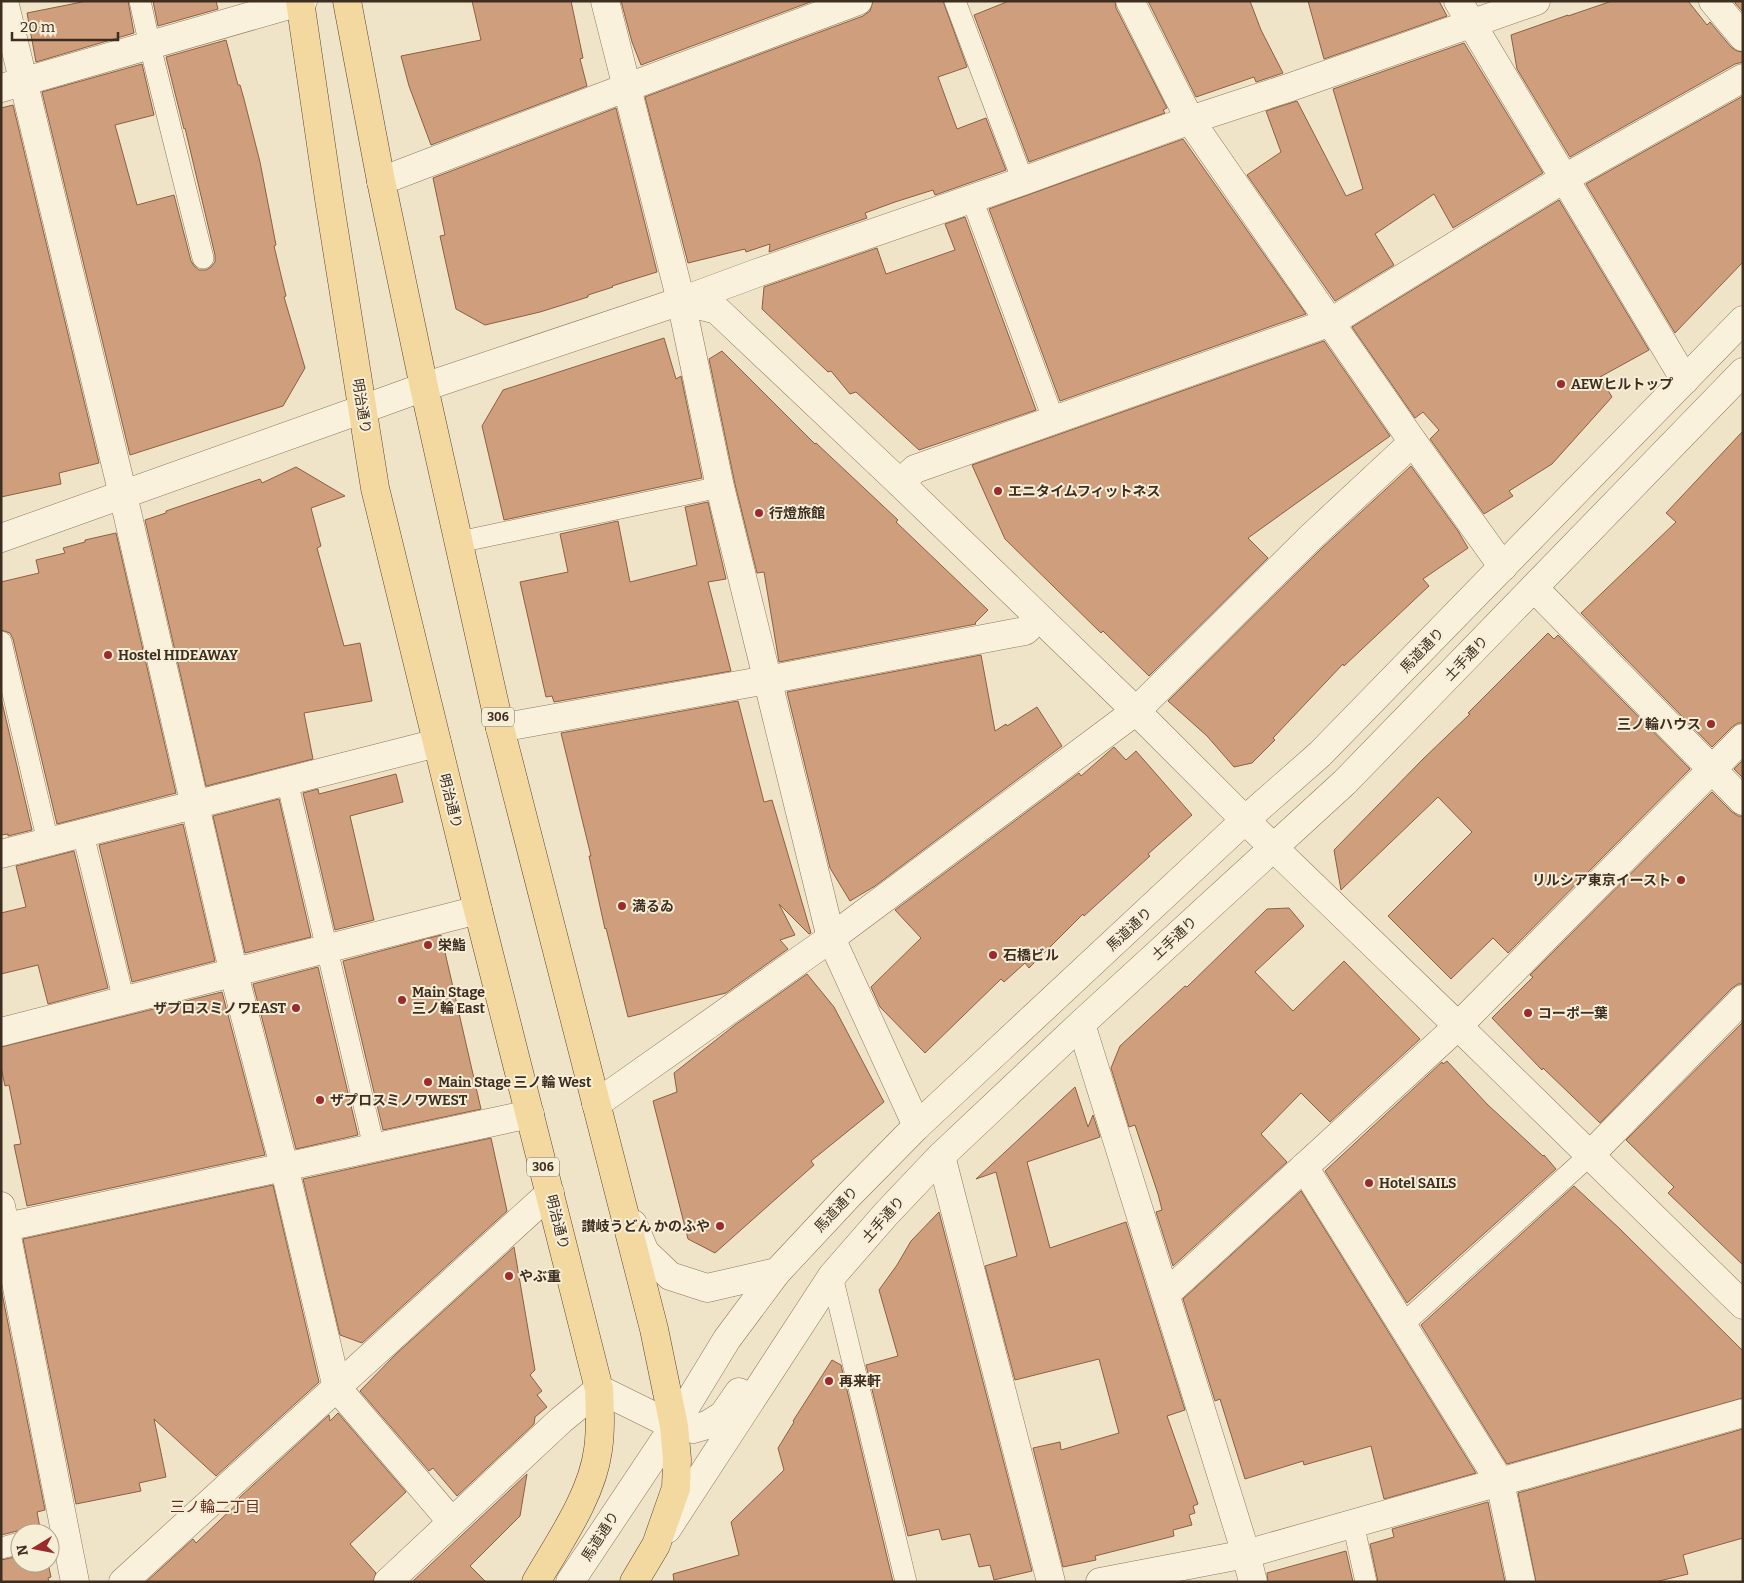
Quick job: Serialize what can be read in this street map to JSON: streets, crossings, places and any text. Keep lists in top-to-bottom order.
{
  "streets": {
    "main road": ["明治通り", "306"],
    "street": ["馬道通り", "土手通り"]
  },
  "crossings": [
    ["馬道通り", "306"],
    ["土手通り", "306"]
  ],
  "districts": ["三ノ輪二丁目"],
  "places": [
    "AEWヒルトップ",
    "エニタイムフィットネス",
    "行燈旅館",
    "Hostel HIDEAWAY",
    "三ノ輪ハウス",
    "リルシア東京イースト",
    "満るゐ",
    "栄鮨",
    "石橋ビル",
    "Main Stage 三ノ輪 East",
    "ザプロスミノワEAST",
    "コーポ一葉",
    "Main Stage 三ノ輪 West",
    "ザプロスミノワWEST",
    "Hotel SAILS",
    "讃岐うどん かのふや",
    "やぶ重",
    "再来軒"
  ],
  "scale_bar": "20 m",
  "north": "left"
}
